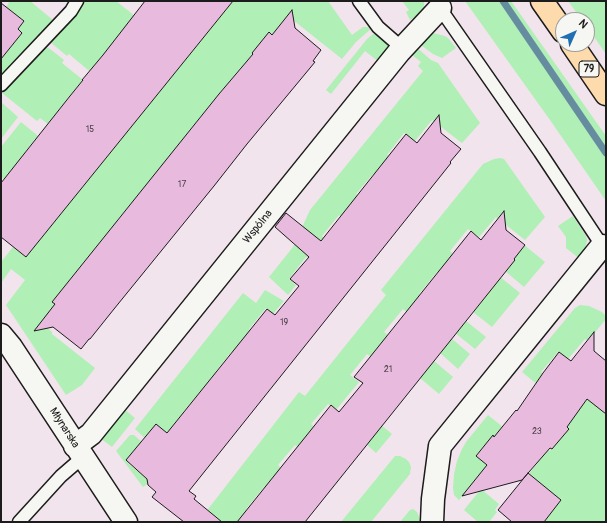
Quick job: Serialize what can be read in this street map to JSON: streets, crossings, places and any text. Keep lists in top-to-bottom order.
{
  "streets": {
    "main road": ["79"],
    "street": ["Wspólna", "Młynarska"]
  },
  "crossings": [
    ["Wspólna", "Młynarska"]
  ],
  "house_numbers": [
    "15",
    "17",
    "19",
    "21",
    "23"
  ],
  "north": "top right"
}
